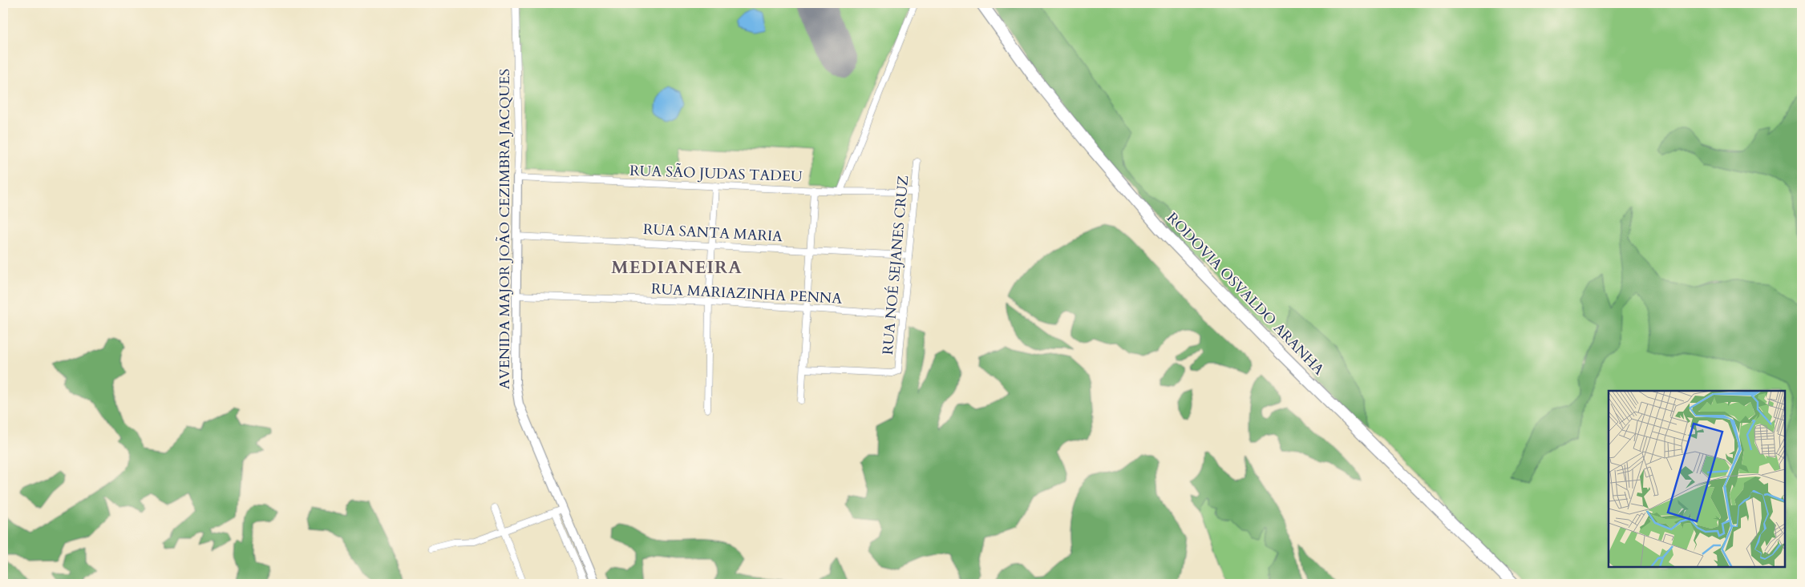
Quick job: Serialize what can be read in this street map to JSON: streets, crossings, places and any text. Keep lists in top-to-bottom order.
{
  "streets": {
    "highway": ["RODOVIA OSVALDO ARANHA"],
    "street": [
      "RUA SÃO JUDAS TADEU",
      "AVENIDA MAJOR JOÃO CEZIMBRA JACQUES",
      "RUA SANTA MARIA",
      "RUA NOÉ SEJANES CRUZ",
      "RUA MARIAZINHA PENNA"
    ]
  },
  "crossings": [
    ["RUA SÃO JUDAS TADEU", "AVENIDA MAJOR JOÃO CEZIMBRA JACQUES"],
    ["RUA SÃO JUDAS TADEU", "RUA NOÉ SEJANES CRUZ"],
    ["AVENIDA MAJOR JOÃO CEZIMBRA JACQUES", "RUA SANTA MARIA"],
    ["AVENIDA MAJOR JOÃO CEZIMBRA JACQUES", "RUA MARIAZINHA PENNA"],
    ["RUA SANTA MARIA", "RUA NOÉ SEJANES CRUZ"],
    ["RUA NOÉ SEJANES CRUZ", "RUA MARIAZINHA PENNA"]
  ],
  "districts": ["MEDIANEIRA"]
}
